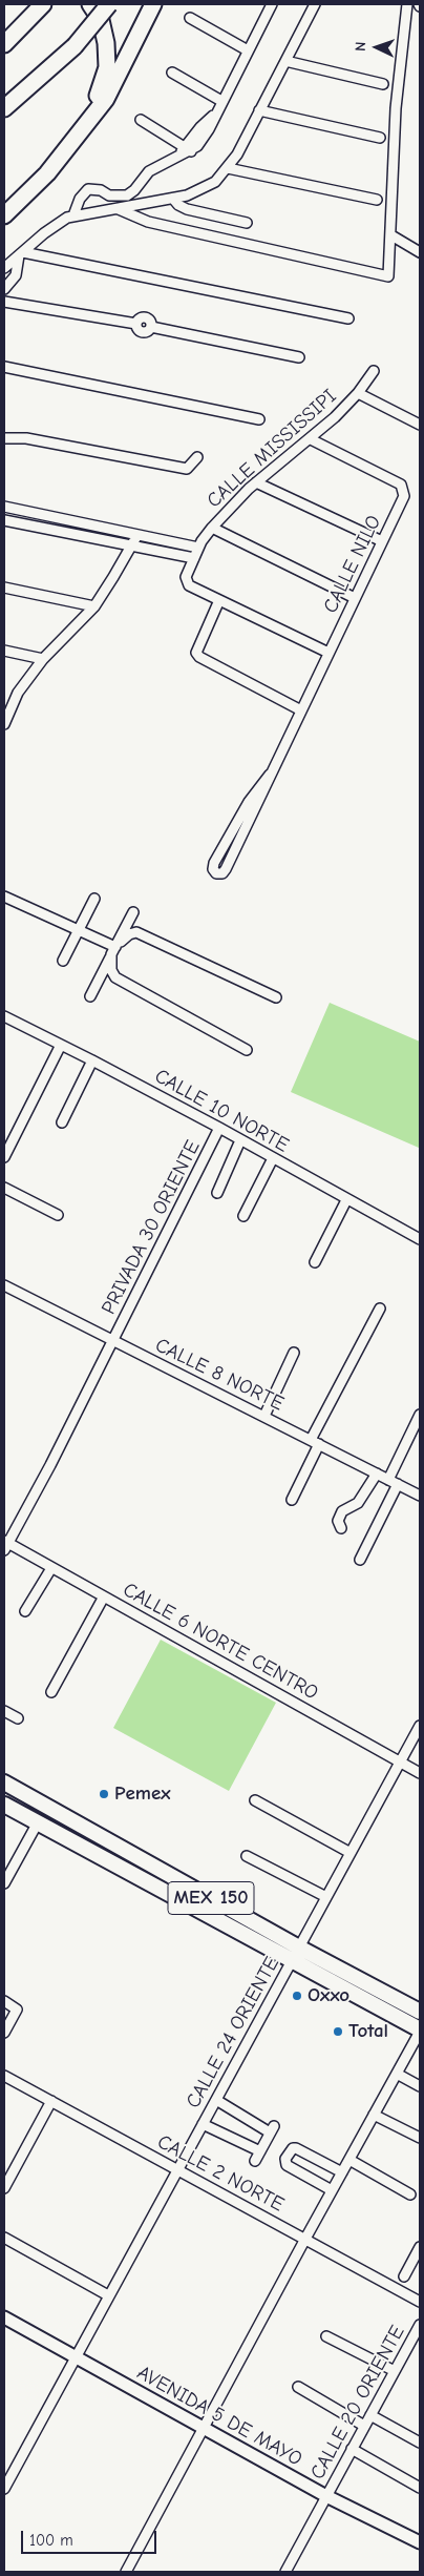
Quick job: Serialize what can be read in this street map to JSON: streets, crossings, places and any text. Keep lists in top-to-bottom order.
{
  "streets": {
    "main road": ["MEX 150"],
    "street": [
      "CALLE MISSISSIPI",
      "CALLE NILO",
      "CALLE 10 NORTE",
      "PRIVADA 30 ORIENTE",
      "CALLE 8 NORTE",
      "CALLE 6 NORTE CENTRO",
      "CALLE 24 ORIENTE",
      "CALLE 2 NORTE",
      "CALLE 20 ORIENTE",
      "AVENIDA 5 DE MAYO"
    ]
  },
  "crossings": [
    ["CALLE MISSISSIPI", "CALLE NILO"],
    ["CALLE 10 NORTE", "PRIVADA 30 ORIENTE"],
    ["PRIVADA 30 ORIENTE", "CALLE 8 NORTE"],
    ["PRIVADA 30 ORIENTE", "CALLE 6 NORTE CENTRO"],
    ["CALLE 6 NORTE CENTRO", "CALLE 24 ORIENTE"],
    ["MEX 150", "CALLE 24 ORIENTE"],
    ["CALLE 24 ORIENTE", "CALLE 2 NORTE"],
    ["CALLE 24 ORIENTE", "AVENIDA 5 DE MAYO"],
    ["CALLE 20 ORIENTE", "AVENIDA 5 DE MAYO"]
  ],
  "places": ["Pemex", "Oxxo", "Total"],
  "scale_bar": "100 m",
  "north": "left"
}
